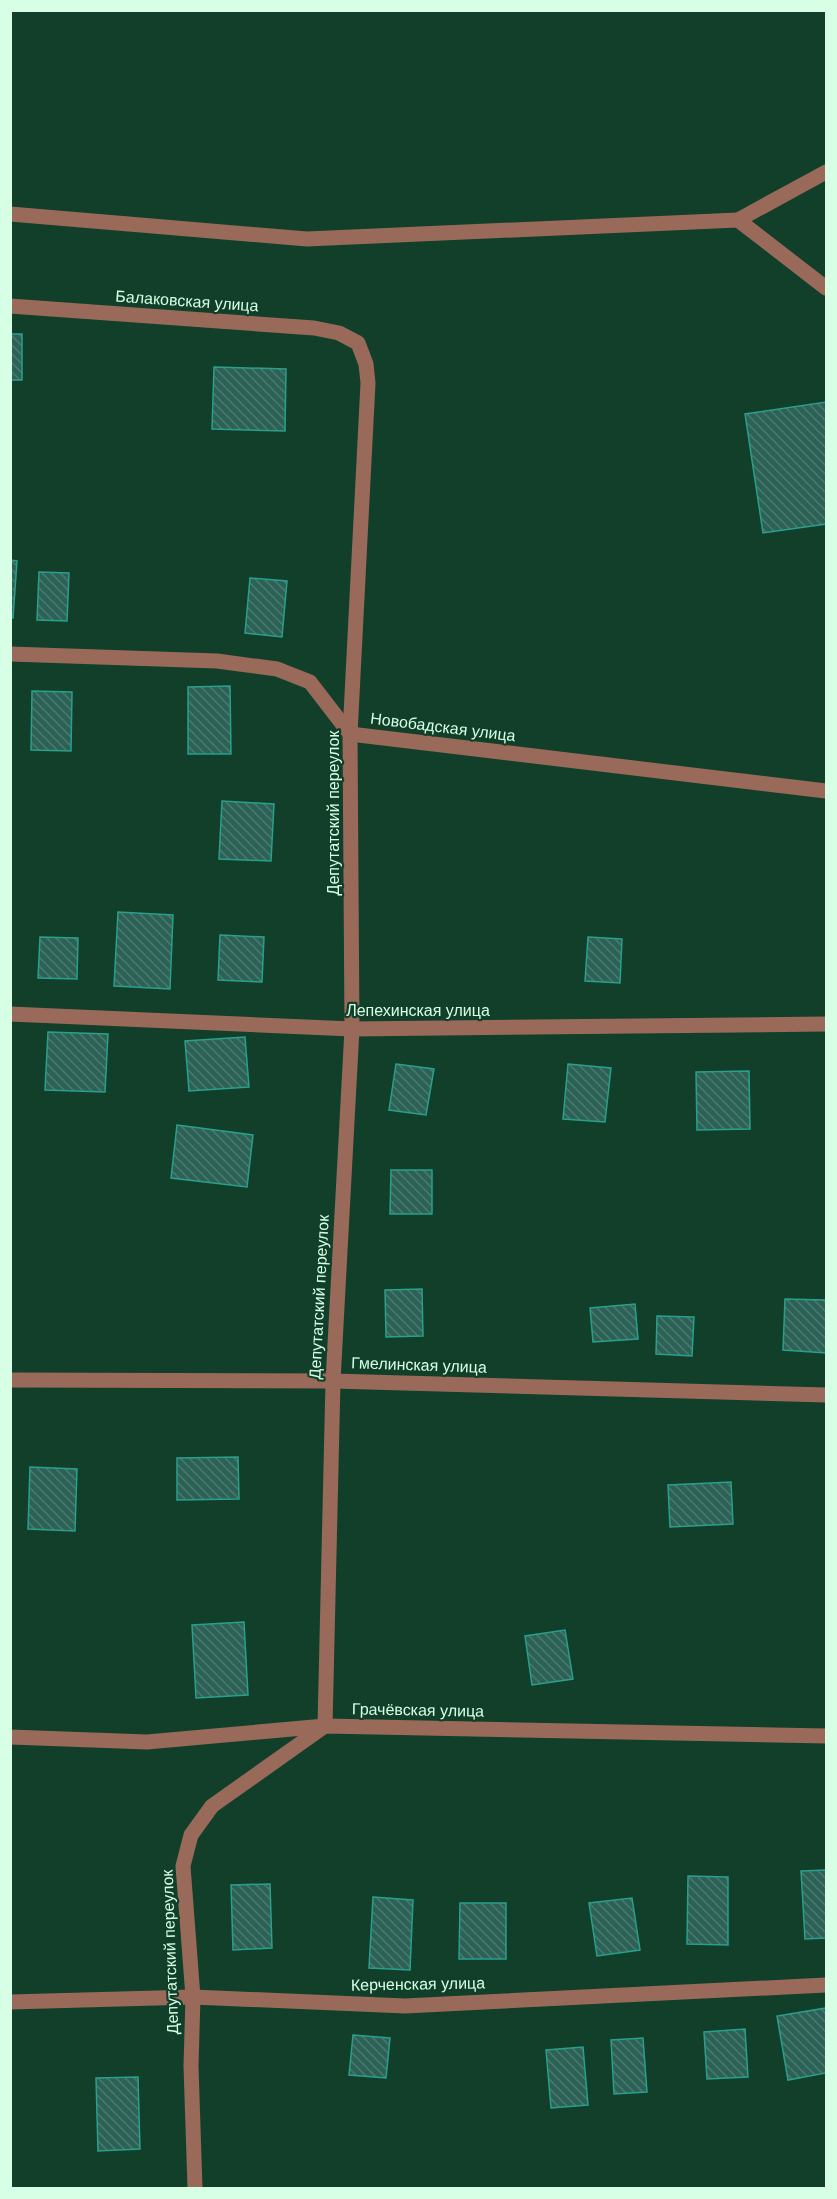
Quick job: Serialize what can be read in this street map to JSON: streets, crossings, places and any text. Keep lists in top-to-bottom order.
{
  "streets": {
    "street": [
      "Балаковская улица",
      "Новобадская улица",
      "Депутатский переулок",
      "Лепехинская улица",
      "Гмелинская улица",
      "Грачёвская улица",
      "Керченская улица"
    ]
  },
  "crossings": [
    ["Балаковская улица", "Депутатский переулок"],
    ["Новобадская улица", "Депутатский переулок"],
    ["Депутатский переулок", "Лепехинская улица"],
    ["Депутатский переулок", "Гмелинская улица"],
    ["Депутатский переулок", "Грачёвская улица"],
    ["Депутатский переулок", "Керченская улица"]
  ]
}
